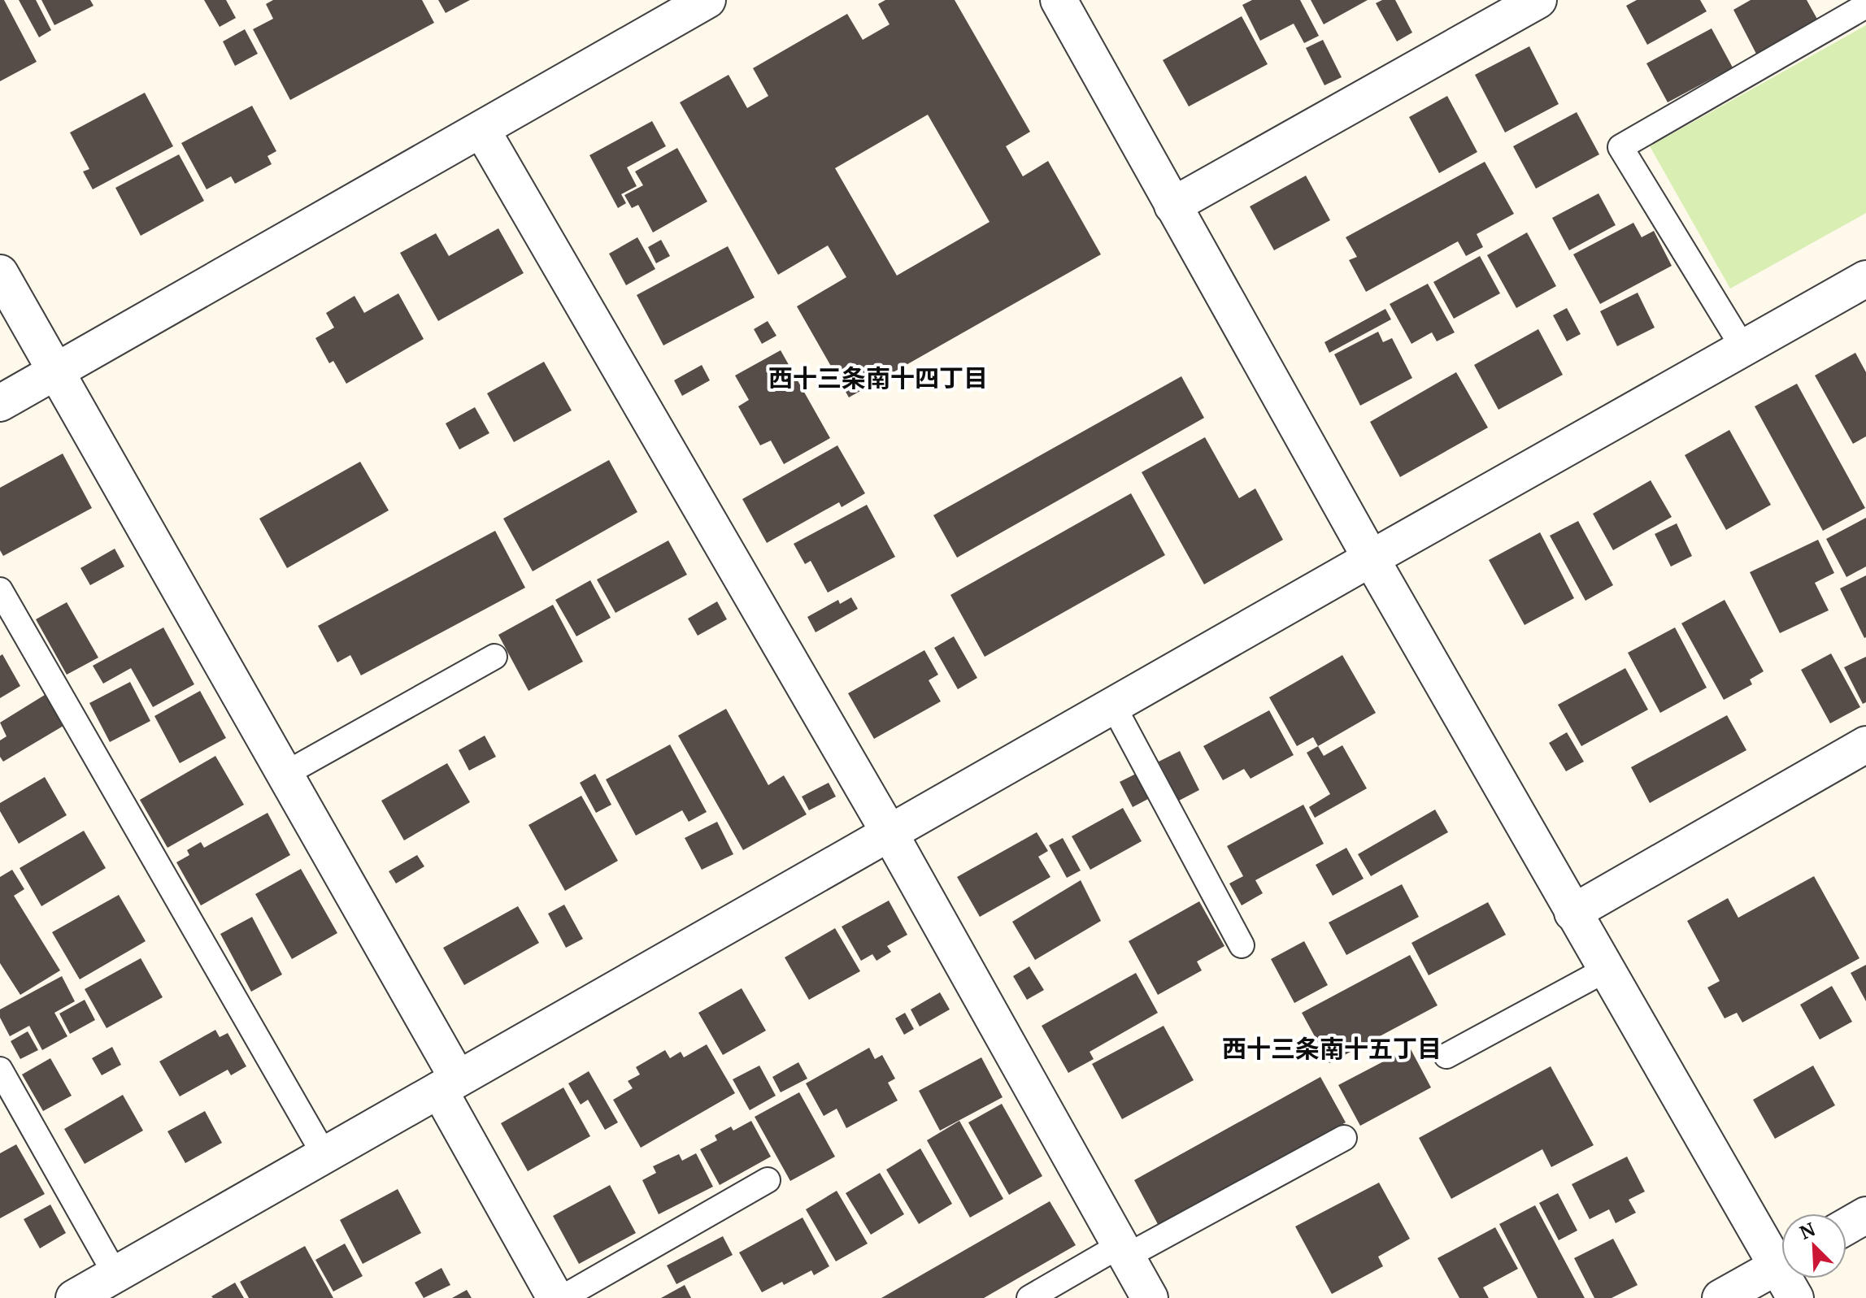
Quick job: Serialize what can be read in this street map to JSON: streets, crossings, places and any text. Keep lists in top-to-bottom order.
{
  "districts": ["西十三条南十四丁目", "西十三条南十五丁目"],
  "north": "top left"
}
